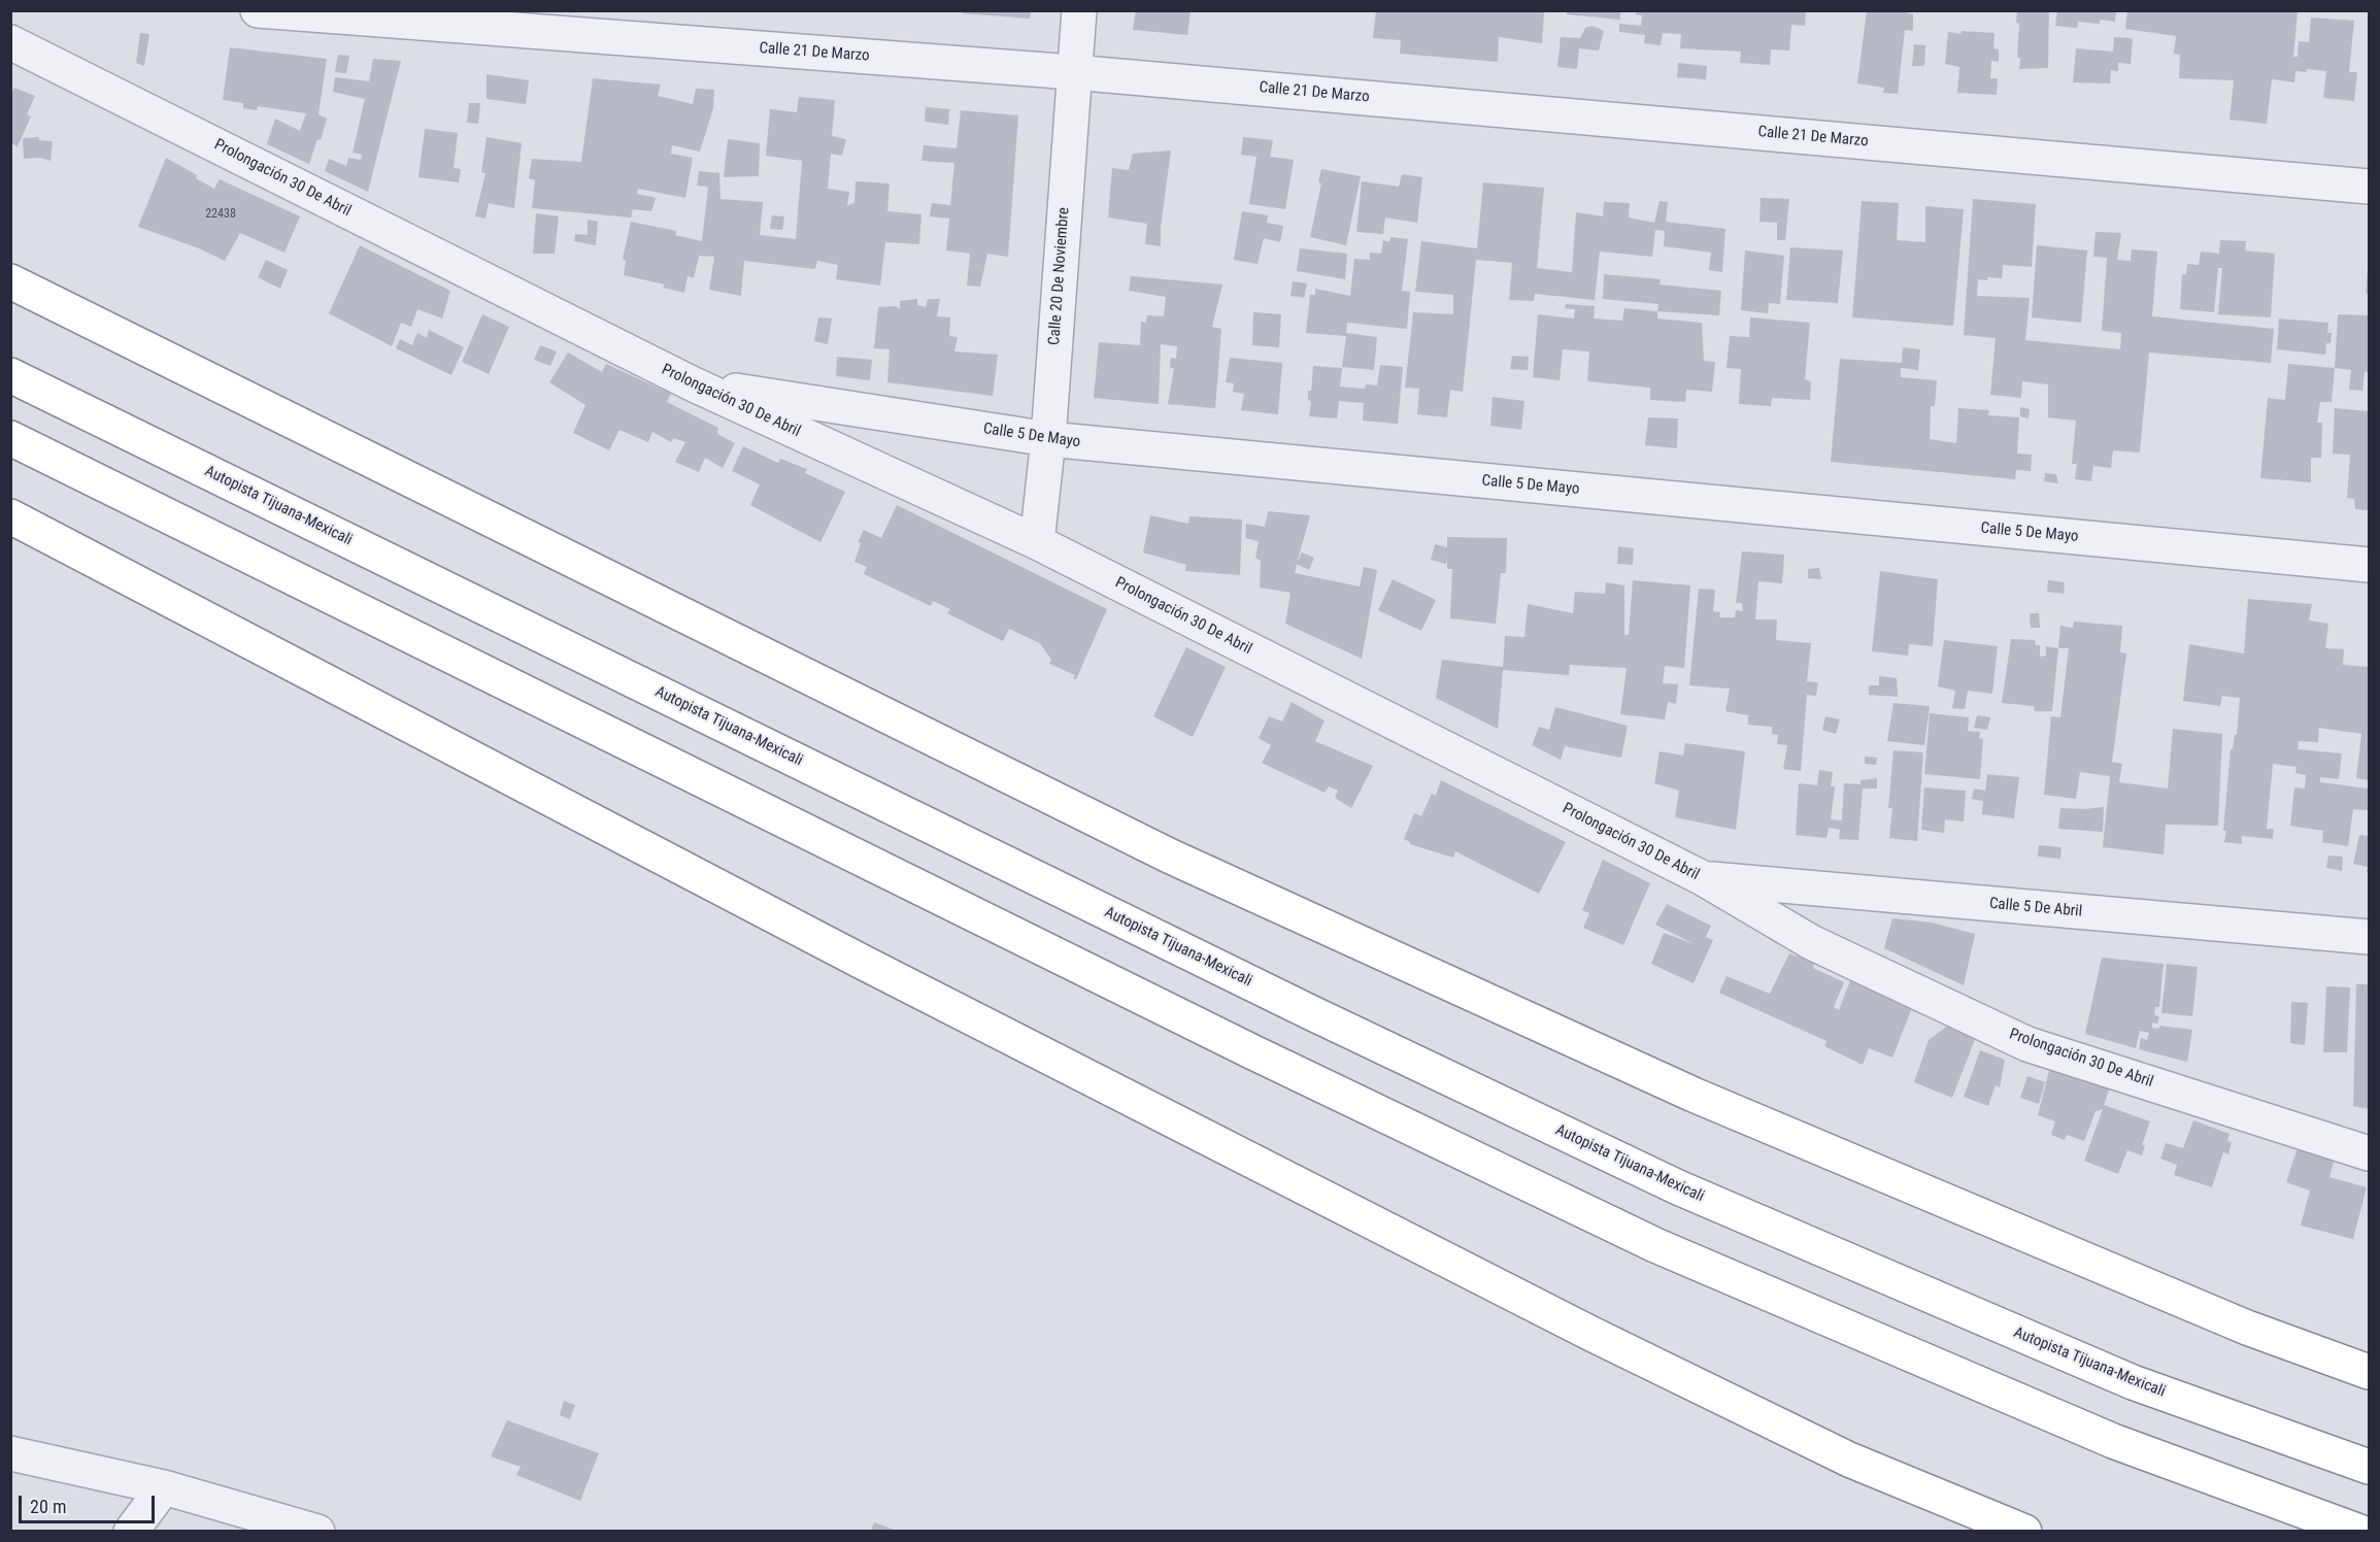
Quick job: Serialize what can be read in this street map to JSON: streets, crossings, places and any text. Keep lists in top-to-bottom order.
{
  "streets": {
    "highway": ["Autopista Tijuana-Mexicali"],
    "street": [
      "Calle 21 De Marzo",
      "Prolongación 30 De Abril",
      "Calle 20 De Noviembre",
      "Calle 5 De Mayo",
      "Calle 5 De Abril"
    ]
  },
  "crossings": [
    ["Calle 21 De Marzo", "Calle 20 De Noviembre"],
    ["Prolongación 30 De Abril", "Calle 20 De Noviembre"],
    ["Prolongación 30 De Abril", "Calle 5 De Mayo"],
    ["Prolongación 30 De Abril", "Calle 5 De Abril"],
    ["Calle 20 De Noviembre", "Calle 5 De Mayo"]
  ],
  "house_numbers": ["22438"],
  "scale_bar": "20 m"
}
